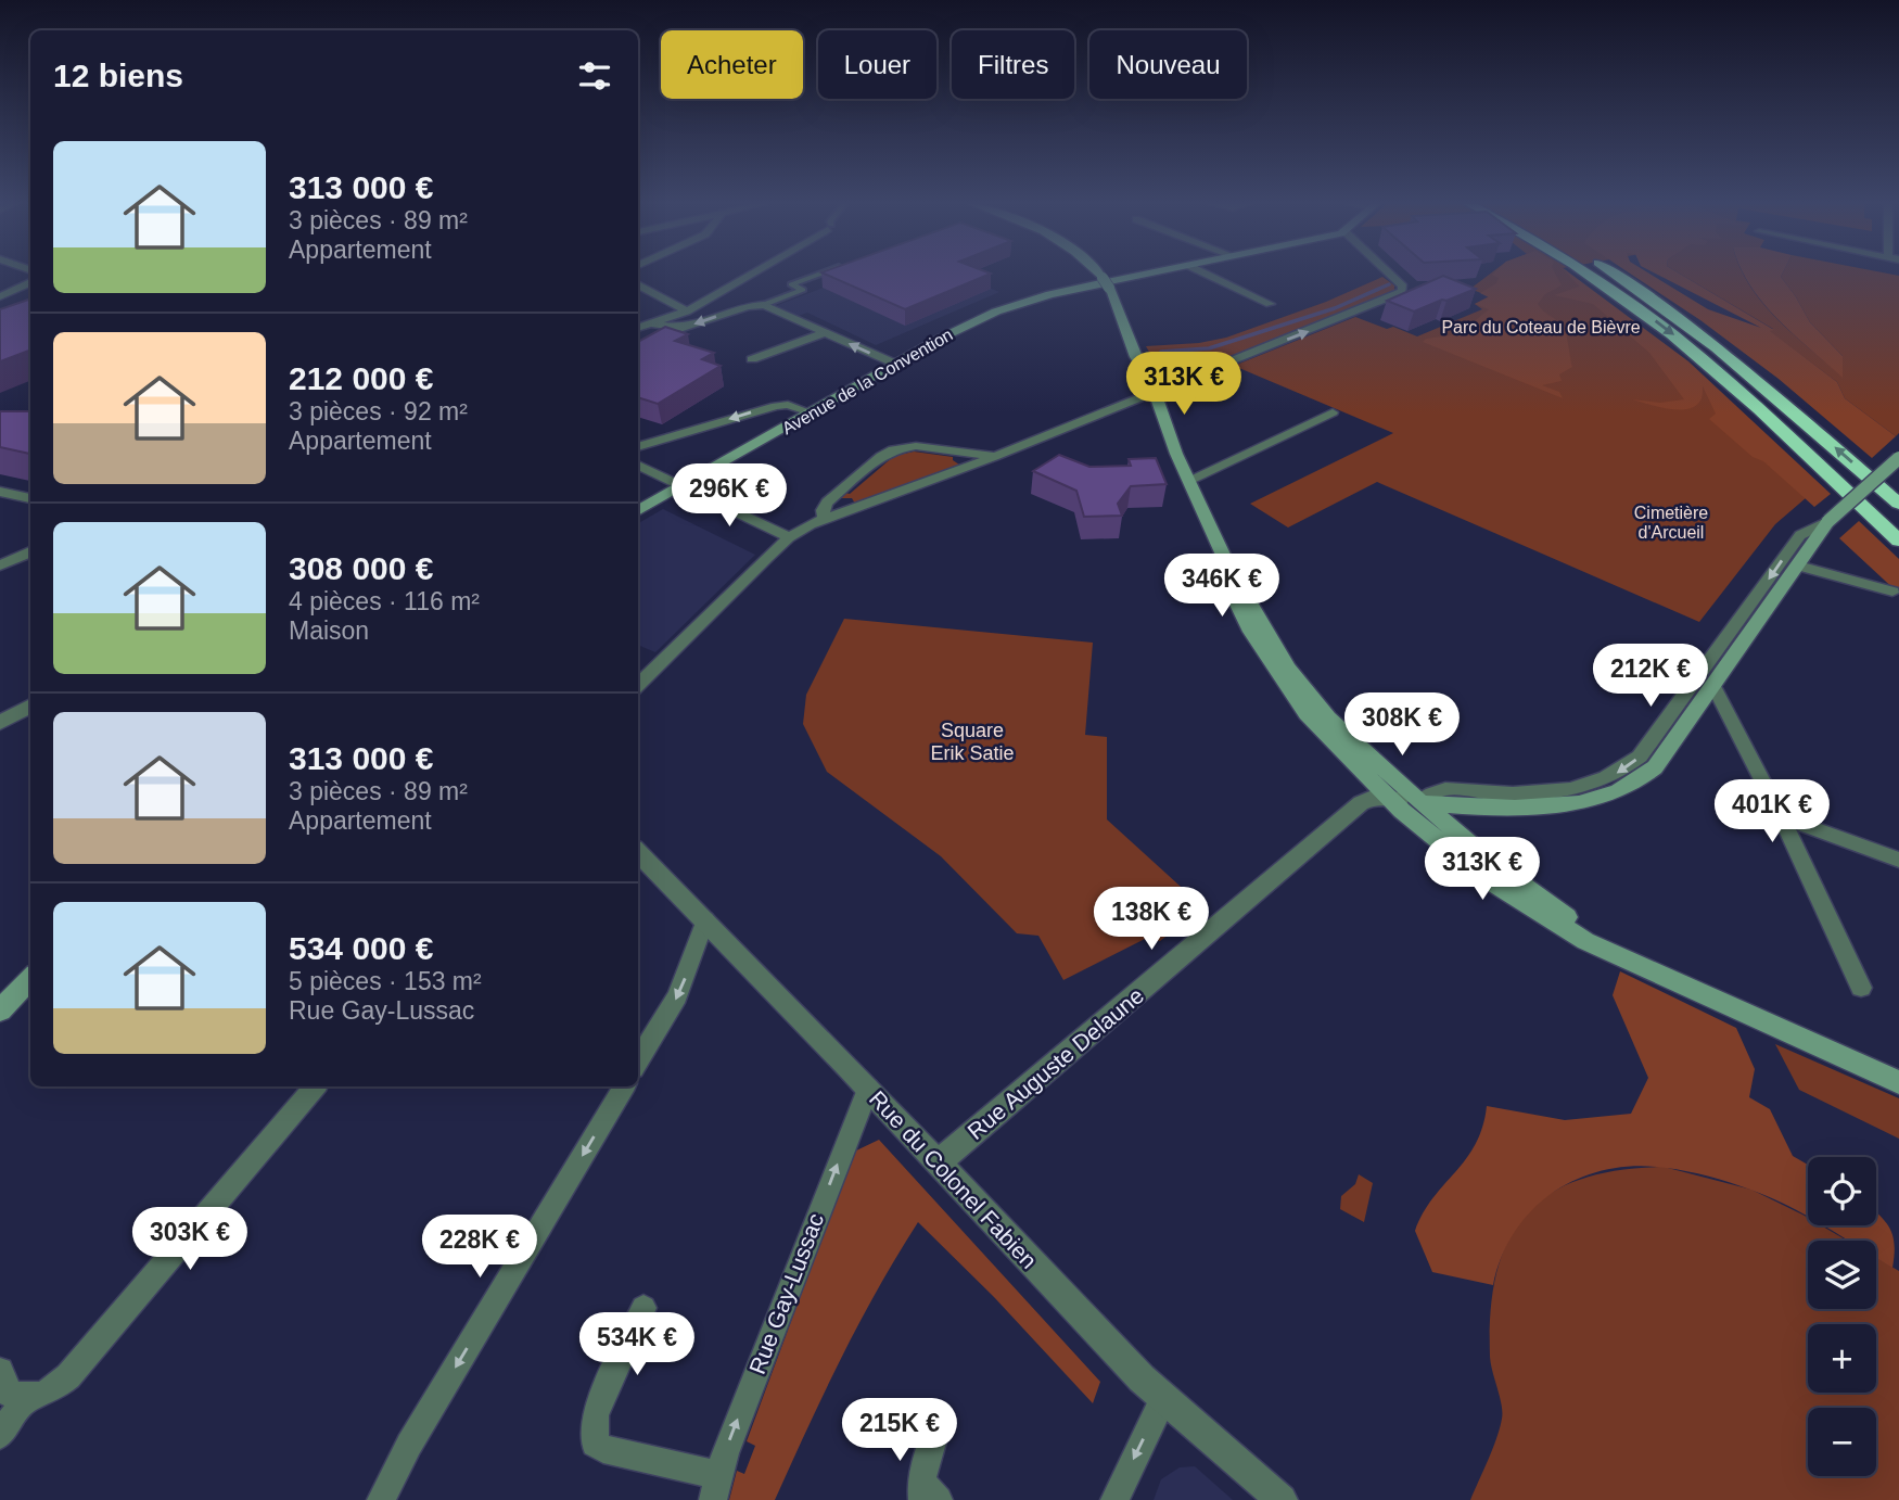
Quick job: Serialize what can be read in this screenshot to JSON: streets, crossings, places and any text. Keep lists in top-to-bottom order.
{
  "streets": {
    "main road": ["Avenue de la Convention"],
    "street": ["Rue Auguste Delaune", "Rue du Colonel Fabien", "Rue Gay-Lussac"]
  },
  "crossings": [
    ["Rue Auguste Delaune", "Rue du Colonel Fabien"],
    ["Rue du Colonel Fabien", "Rue Gay-Lussac"]
  ],
  "one_way": ["Rue Gay-Lussac"],
  "parks": ["Parc du Coteau de Bièvre", "Cimetière d'Arcueil", "Square Erik Satie"],
  "page": {
    "chip": [
      "Acheter",
      "Louer",
      "Filtres",
      "Nouveau"
    ],
    "heading": "12 biens",
    "list": [
      {
        "name": "313 000 €",
        "note": "3 pièces · 89 m² · Appartement"
      },
      {
        "name": "212 000 €",
        "note": "3 pièces · 92 m² · Appartement"
      },
      {
        "name": "308 000 €",
        "note": "4 pièces · 116 m² · Maison"
      },
      {
        "name": "313 000 €",
        "note": "3 pièces · 89 m² · Appartement"
      },
      {
        "name": "534 000 €",
        "note": "5 pièces · 153 m² · Rue Gay-Lussac"
      }
    ],
    "price": [
      "313K €",
      "296K €",
      "346K €",
      "212K €",
      "308K €",
      "401K €",
      "313K €",
      "138K €",
      "303K €",
      "228K €",
      "534K €",
      "215K €"
    ],
    "map_buttons": ["+", "−"]
  }
}
